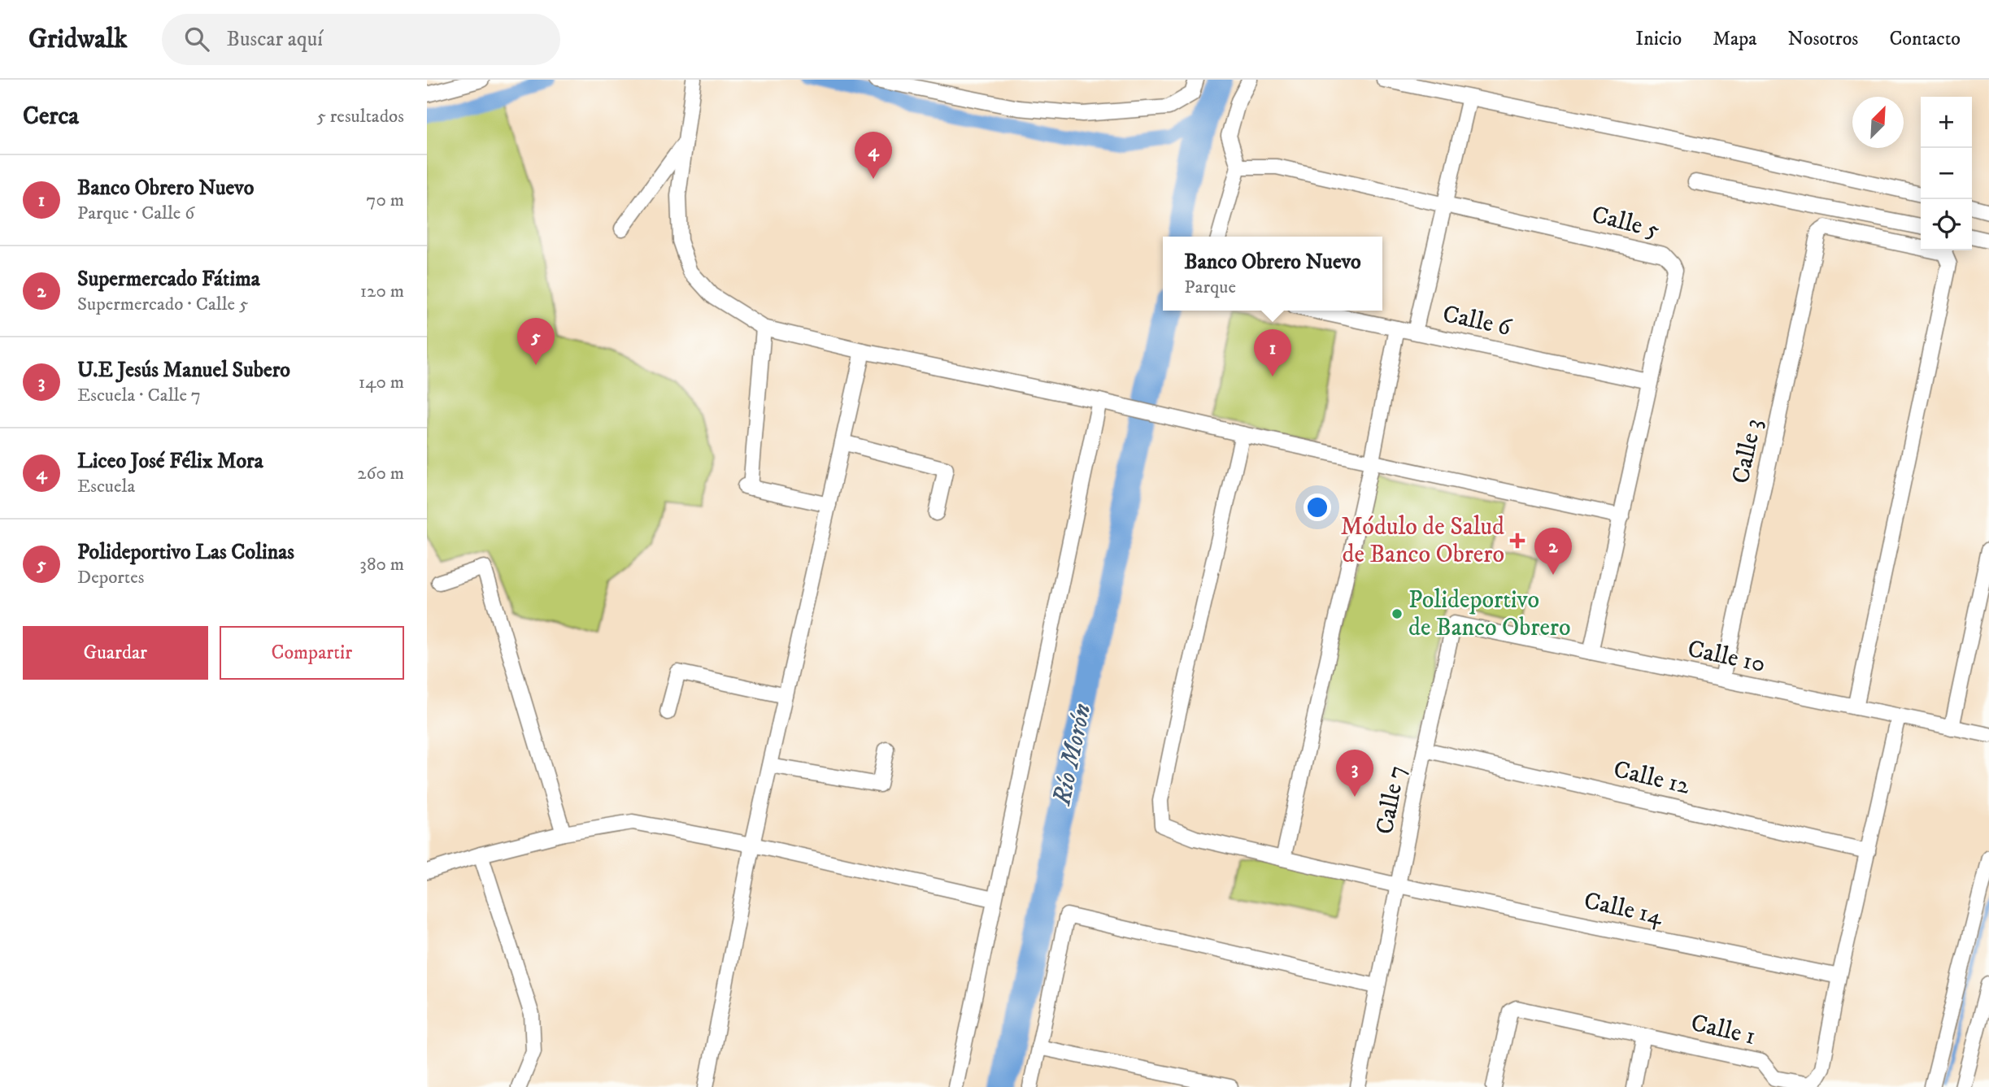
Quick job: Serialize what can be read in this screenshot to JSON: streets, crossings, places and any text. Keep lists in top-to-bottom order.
{
  "streets": {
    "street": [
      "Calle 5",
      "Calle 6",
      "Calle 3",
      "Calle 10",
      "Calle 12",
      "Calle 7",
      "Calle 14",
      "Calle 1"
    ]
  },
  "crossings": [
    ["Calle 5", "Calle 6"],
    ["Calle 5", "Calle 10"],
    ["Calle 3", "Calle 10"],
    ["Calle 10", "Calle 7"],
    ["Calle 10", "Calle 1"],
    ["Calle 12", "Calle 7"],
    ["Calle 12", "Calle 1"],
    ["Calle 7", "Calle 14"],
    ["Calle 14", "Calle 1"]
  ],
  "water": ["Río Morón"],
  "places": {
    "health": ["Módulo de Salud de Banco Obrero"],
    "other": ["Polideportivo de Banco Obrero"]
  },
  "north": "top right",
  "page": {
    "header": "Gridwalk",
    "search": "Buscar aquí",
    "nav": [
      "Inicio",
      "Mapa",
      "Nosotros",
      "Contacto"
    ],
    "heading": ["Cerca", "5 resultados"],
    "map_buttons": ["+", "−"],
    "pins": [
      "4",
      "5",
      "1",
      "2",
      "3"
    ],
    "list": [
      {
        "mark": "1",
        "name": "Banco Obrero Nuevo",
        "note": "Parque · Calle 6",
        "value": "70 m"
      },
      {
        "mark": "2",
        "name": "Supermercado Fátima",
        "note": "Supermercado · Calle 5",
        "value": "120 m"
      },
      {
        "mark": "3",
        "name": "U.E Jesús Manuel Subero",
        "note": "Escuela · Calle 7",
        "value": "140 m"
      },
      {
        "mark": "4",
        "name": "Liceo José Félix Mora",
        "note": "Escuela",
        "value": "260 m"
      },
      {
        "mark": "5",
        "name": "Polideportivo Las Colinas",
        "note": "Deportes",
        "value": "380 m"
      }
    ],
    "popup": ["Banco Obrero Nuevo", "Parque"],
    "buttons": ["Guardar", "Compartir"]
  }
}
